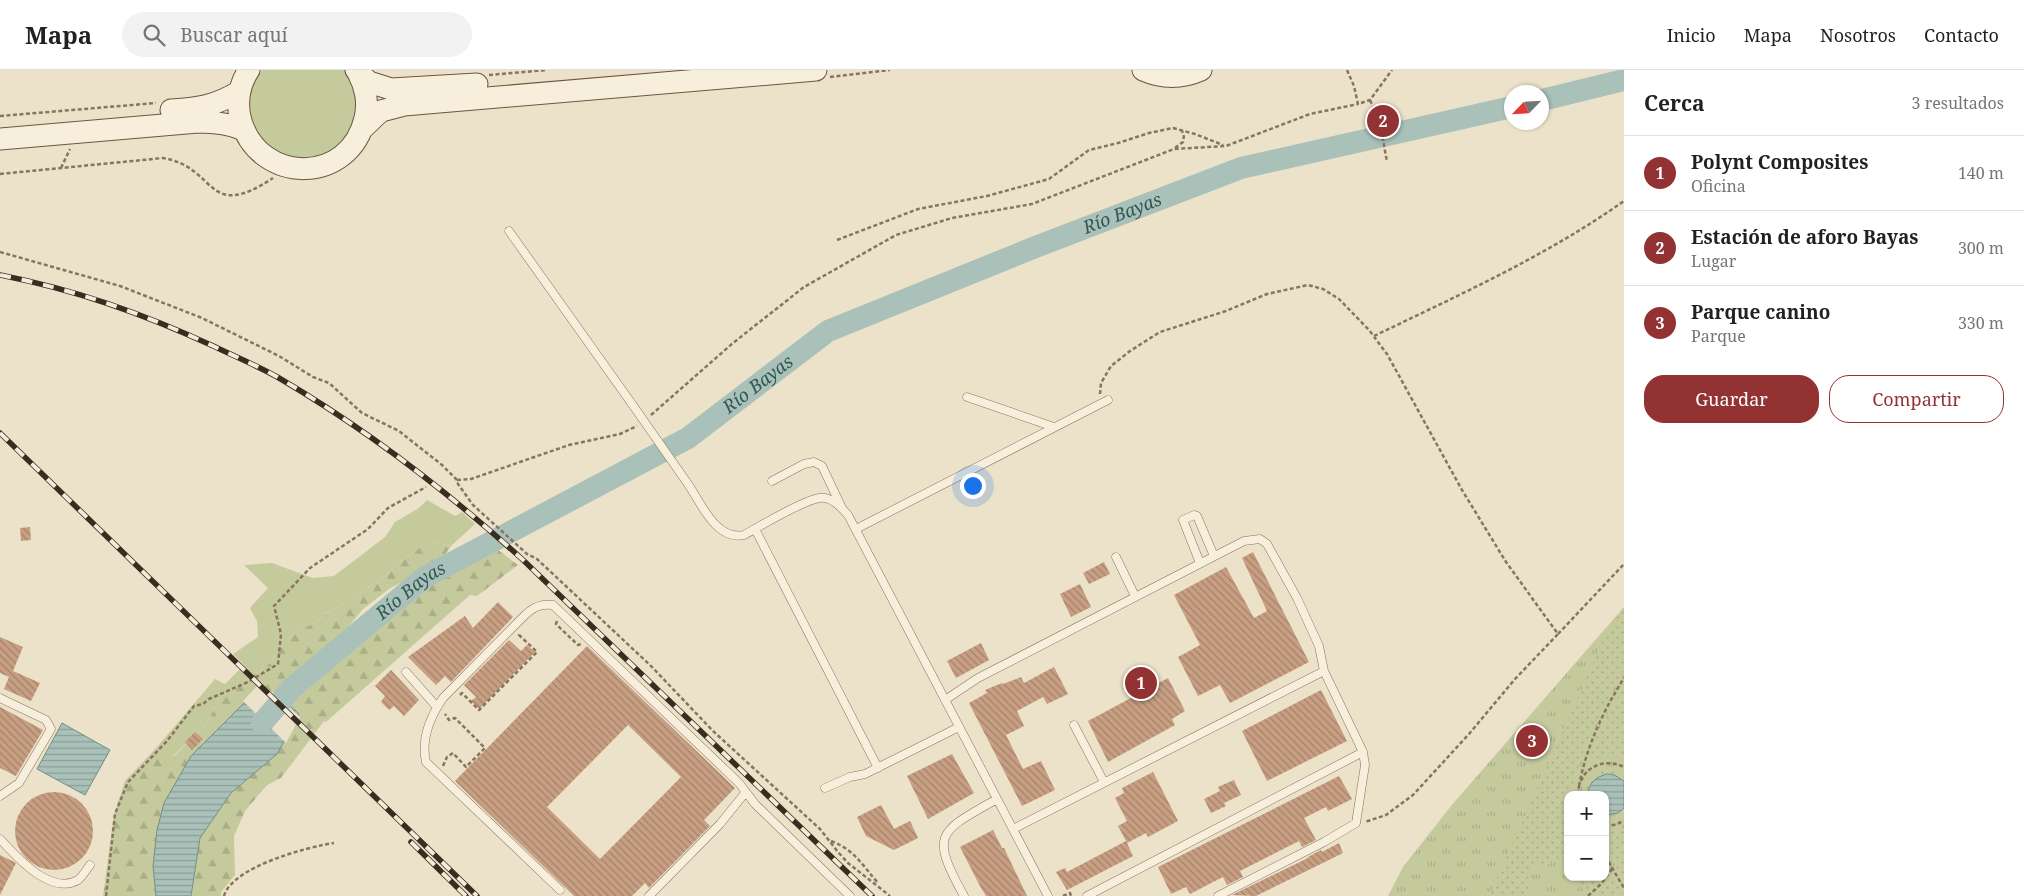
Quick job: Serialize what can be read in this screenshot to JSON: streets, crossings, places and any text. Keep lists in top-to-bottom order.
{
  "water": ["Río Bayas"],
  "north": "bottom left",
  "page": {
    "header": "Mapa",
    "search": "Buscar aquí",
    "nav": [
      "Inicio",
      "Mapa",
      "Nosotros",
      "Contacto"
    ],
    "heading": ["Cerca", "3 resultados"],
    "pins": ["2", "1", "3"],
    "list": [
      {
        "mark": "1",
        "name": "Polynt Composites",
        "note": "Oficina",
        "value": "140 m"
      },
      {
        "mark": "2",
        "name": "Estación de aforo Bayas",
        "note": "Lugar",
        "value": "300 m"
      },
      {
        "mark": "3",
        "name": "Parque canino",
        "note": "Parque",
        "value": "330 m"
      }
    ],
    "buttons": ["Guardar", "Compartir"],
    "map_buttons": ["+", "−"]
  }
}
